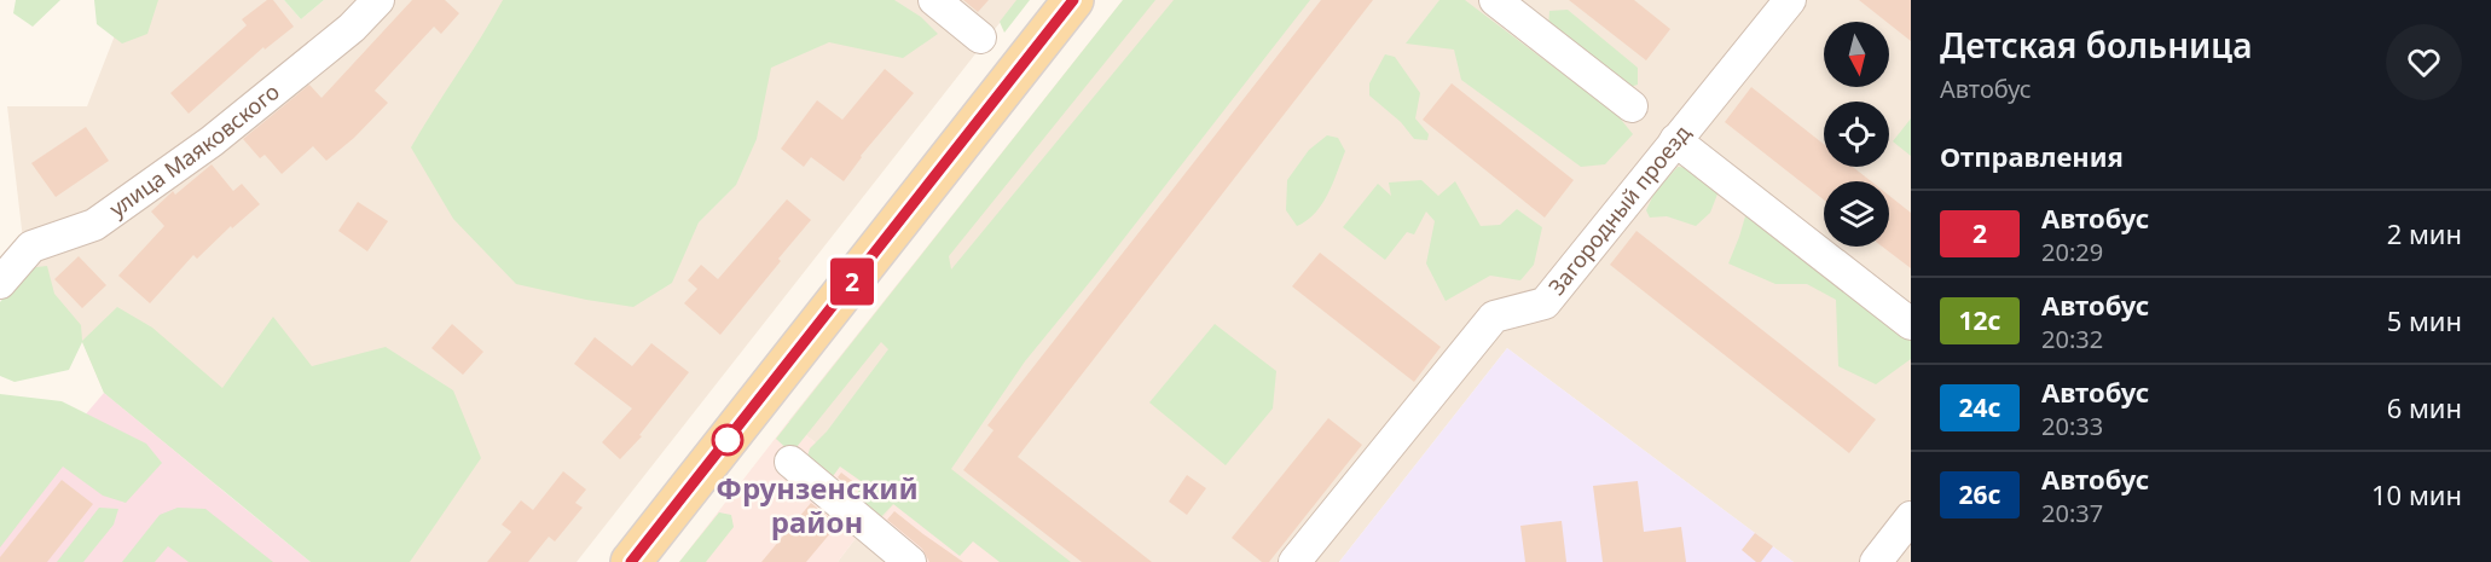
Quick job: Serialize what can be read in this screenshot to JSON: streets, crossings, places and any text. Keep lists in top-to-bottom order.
{
  "streets": {
    "street": ["улица Маяковского", "Загородный проезд"]
  },
  "districts": ["Фрунзенский район"],
  "lines": ["bus line 2"],
  "north": "bottom",
  "page": {
    "on_map": "2",
    "heading": [
      ["Детская больница", "Автобус"],
      "Отправления"
    ],
    "list": [
      {
        "mark": "2",
        "name": "Автобус",
        "note": "20:29",
        "value": "2 мин"
      },
      {
        "mark": "12с",
        "name": "Автобус",
        "note": "20:32",
        "value": "5 мин"
      },
      {
        "mark": "24с",
        "name": "Автобус",
        "note": "20:33",
        "value": "6 мин"
      },
      {
        "mark": "26c",
        "name": "Автобус",
        "note": "20:37",
        "value": "10 мин"
      }
    ]
  }
}
